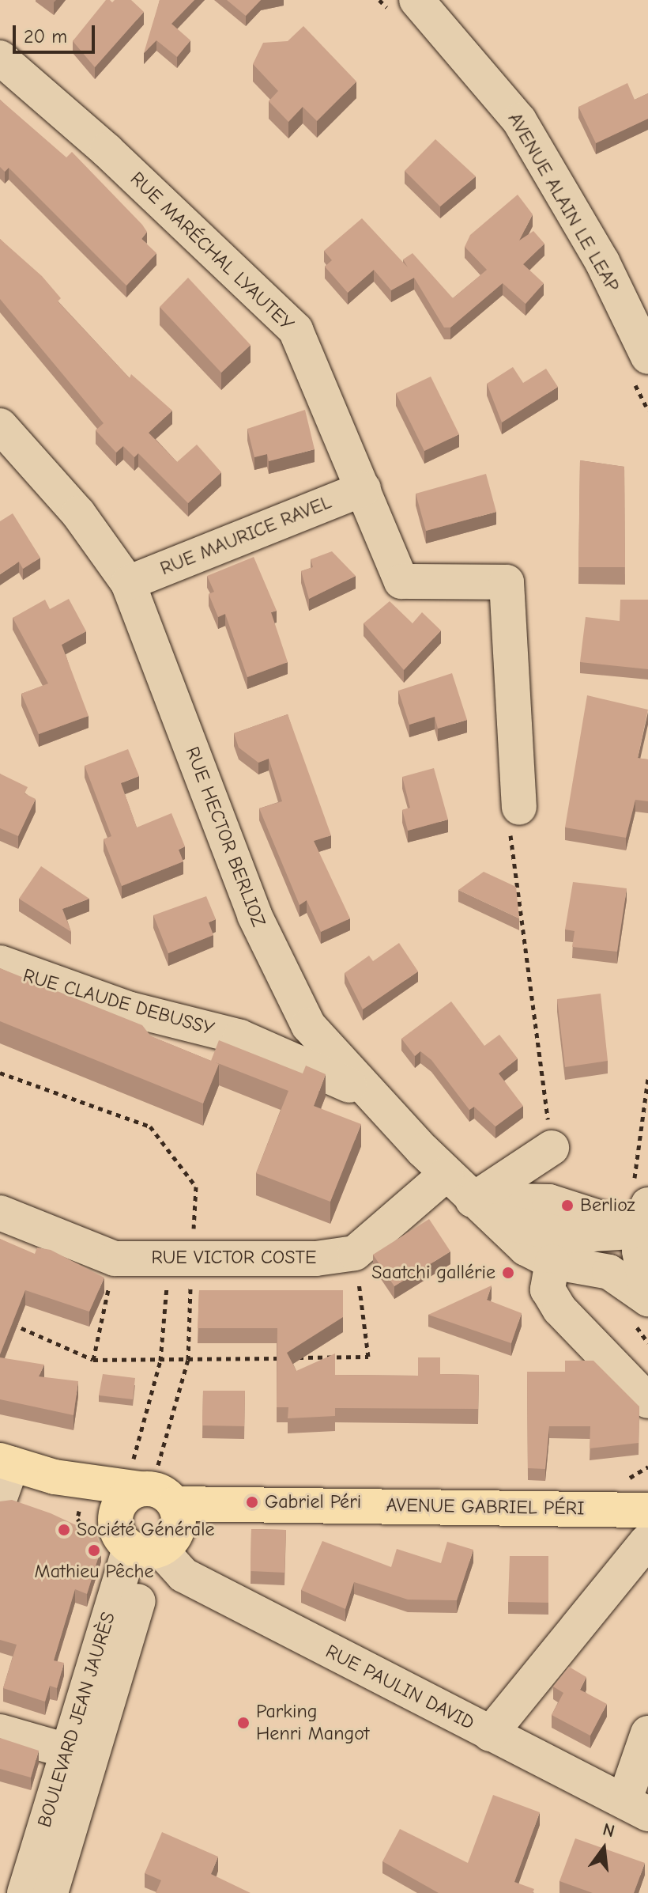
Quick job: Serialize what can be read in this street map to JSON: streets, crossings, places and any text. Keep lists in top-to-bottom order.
{
  "streets": {
    "main road": ["AVENUE GABRIEL PÉRI"],
    "street": [
      "AVENUE ALAIN LE LEAP",
      "RUE MARÉCHAL LYAUTEY",
      "RUE MAURICE RAVEL",
      "RUE HECTOR BERLIOZ",
      "RUE CLAUDE DEBUSSY",
      "RUE VICTOR COSTE",
      "RUE PAULIN DAVID",
      "BOULEVARD JEAN JAURÈS"
    ]
  },
  "crossings": [
    ["RUE MARÉCHAL LYAUTEY", "RUE MAURICE RAVEL"],
    ["RUE MAURICE RAVEL", "RUE HECTOR BERLIOZ"],
    ["RUE HECTOR BERLIOZ", "RUE CLAUDE DEBUSSY"],
    ["RUE PAULIN DAVID", "BOULEVARD JEAN JAURÈS"]
  ],
  "places": [
    "Berlioz",
    "Saatchi gallérie",
    "Gabriel Péri",
    "Société Générale",
    "Mathieu Pêche",
    "Parking Henri Mangot"
  ],
  "scale_bar": "20 m",
  "north": "top"
}
